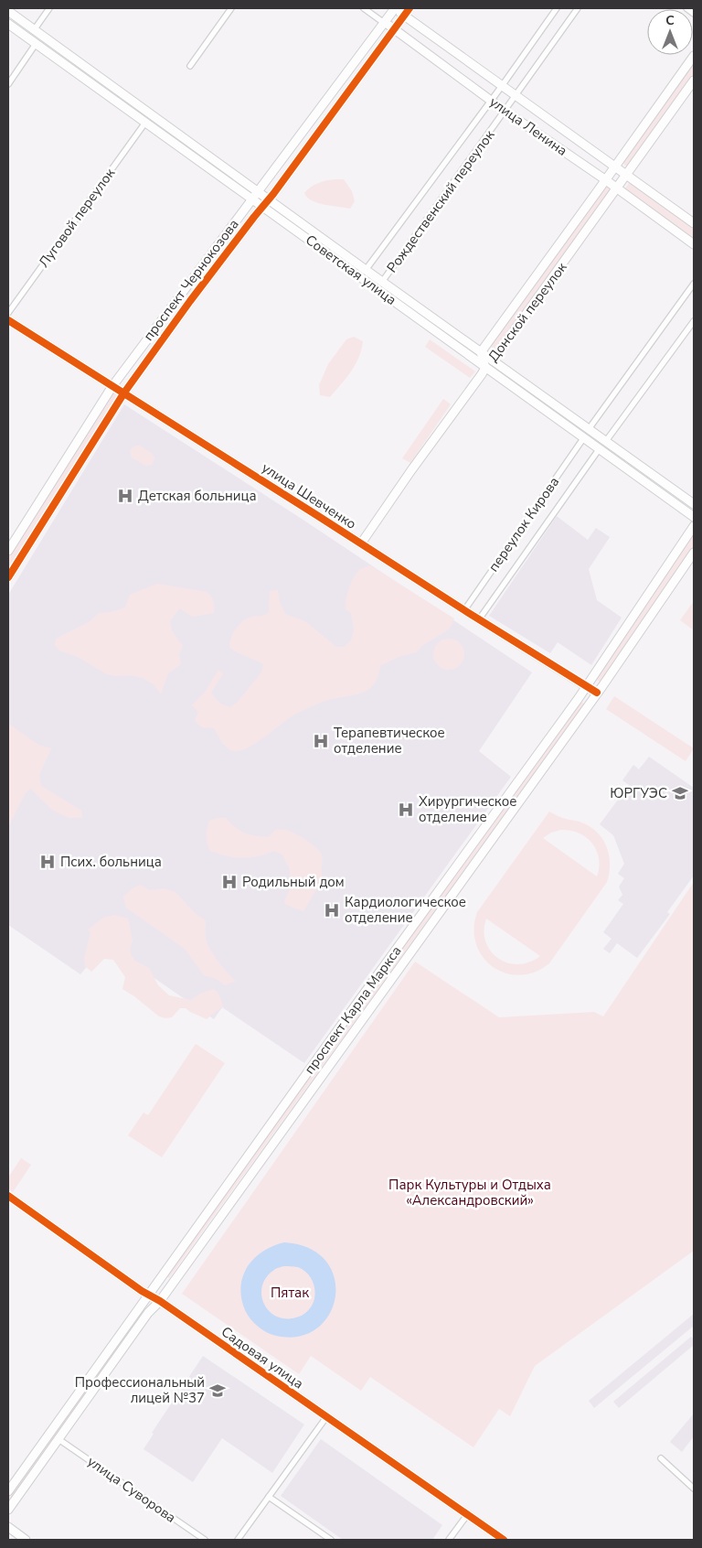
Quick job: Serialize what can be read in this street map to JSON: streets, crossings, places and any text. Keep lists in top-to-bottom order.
{
  "streets": {
    "main road": [
      "улица Ленина",
      "Советская улица",
      "проспект Чернокозова",
      "Донской переулок",
      "улица Шевченко",
      "проспект Карла Маркса",
      "Садовая улица"
    ],
    "street": [
      "Рождественский переулок",
      "Луговой переулок",
      "переулок Кирова",
      "улица Суворова"
    ]
  },
  "crossings": [
    ["улица Ленина", "Рождественский переулок"],
    ["улица Ленина", "проспект Чернокозова"],
    ["улица Ленина", "Донской переулок"],
    ["Рождественский переулок", "Советская улица"],
    ["Луговой переулок", "Советская улица"],
    ["Советская улица", "проспект Чернокозова"],
    ["Советская улица", "Донской переулок"],
    ["Советская улица", "переулок Кирова"],
    ["проспект Чернокозова", "улица Шевченко"],
    ["Донской переулок", "улица Шевченко"],
    ["улица Шевченко", "переулок Кирова"],
    ["улица Шевченко", "проспект Карла Маркса"],
    ["проспект Карла Маркса", "Садовая улица"],
    ["проспект Карла Маркса", "улица Суворова"]
  ],
  "parks": ["Парк Культуры и Отдыха «Александровский»", "Пятак"],
  "places": {
    "hospital": [
      "Детская больница",
      "Терапевтическое отделение",
      "Хирургическое отделение",
      "Псих. больница",
      "Родильный дом",
      "Кардиологическое отделение"
    ],
    "school or university": ["ЮРГУЭС", "Профессиональный лицей №37"]
  },
  "north": "top"
}
